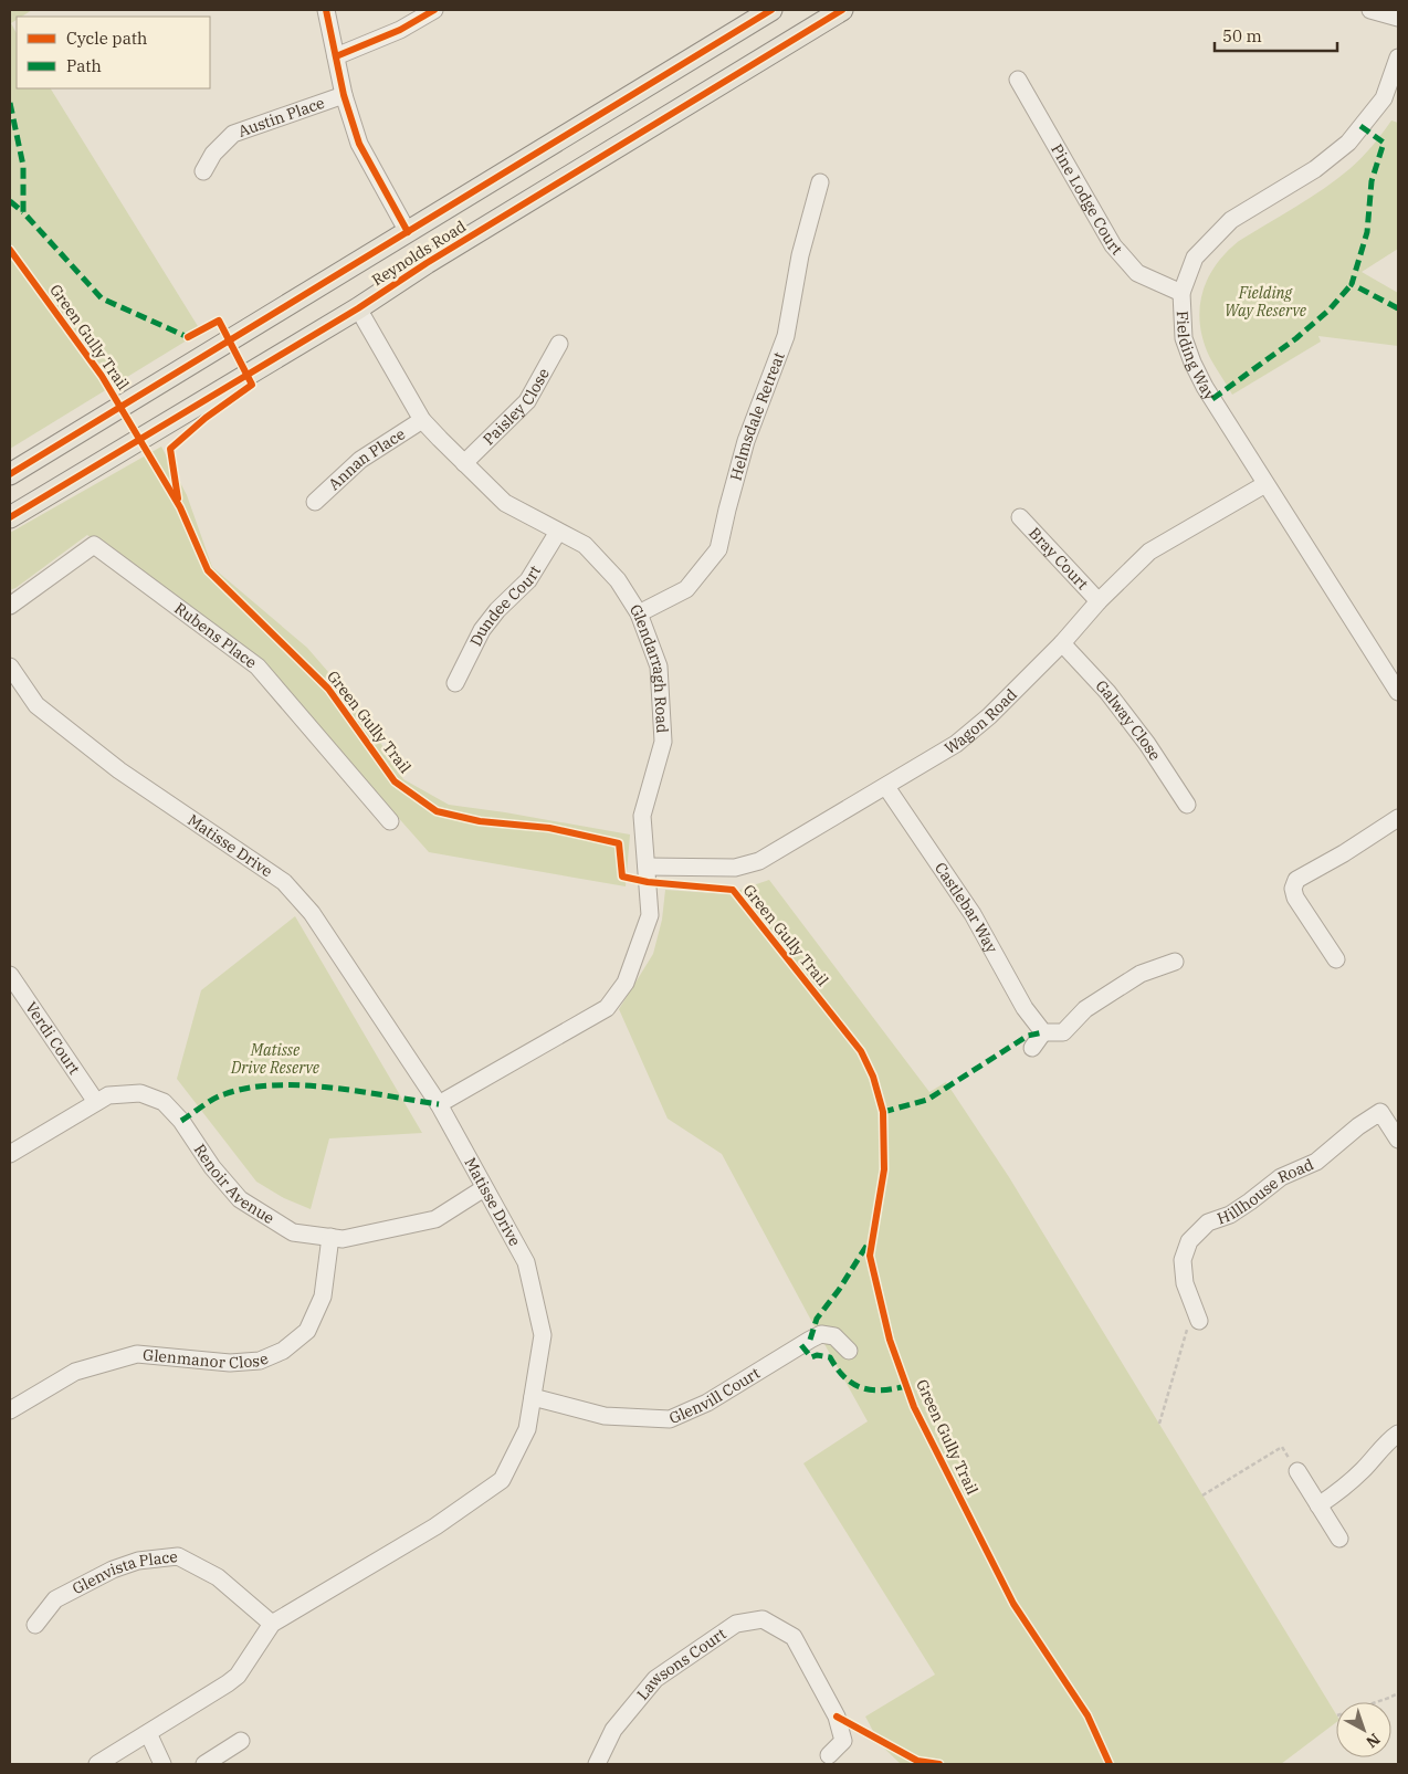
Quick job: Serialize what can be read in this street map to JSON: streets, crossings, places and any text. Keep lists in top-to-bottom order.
{
  "streets": {
    "main road": ["Reynolds Road"],
    "street": [
      "Austin Place",
      "Pine Lodge Court",
      "Fielding Way",
      "Paisley Close",
      "Helmsdale Retreat",
      "Annan Place",
      "Bray Court",
      "Dundee Court",
      "Rubens Place",
      "Glendarragh Road",
      "Wagon Road",
      "Galway Close",
      "Matisse Drive",
      "Castlebar Way",
      "Verdi Court",
      "Renoir Avenue",
      "Hillhouse Road",
      "Glenmanor Close",
      "Glenvill Court",
      "Glenvista Place",
      "Lawsons Court"
    ],
    "cycle path": ["Green Gully Trail"]
  },
  "crossings": [
    ["Pine Lodge Court", "Fielding Way"],
    ["Reynolds Road", "Glendarragh Road"],
    ["Fielding Way", "Wagon Road"],
    ["Paisley Close", "Glendarragh Road"],
    ["Helmsdale Retreat", "Glendarragh Road"],
    ["Annan Place", "Glendarragh Road"],
    ["Bray Court", "Wagon Road"],
    ["Dundee Court", "Glendarragh Road"],
    ["Glendarragh Road", "Wagon Road"],
    ["Glendarragh Road", "Matisse Drive"],
    ["Wagon Road", "Galway Close"],
    ["Wagon Road", "Castlebar Way"],
    ["Matisse Drive", "Renoir Avenue"],
    ["Matisse Drive", "Glenvill Court"],
    ["Matisse Drive", "Glenvista Place"],
    ["Verdi Court", "Renoir Avenue"],
    ["Renoir Avenue", "Glenmanor Close"]
  ],
  "parks": ["Fielding Way Reserve", "Matisse Drive Reserve"],
  "legend": ["Cycle path", "Path"],
  "scale_bar": "50 m",
  "north": "bottom right"
}
